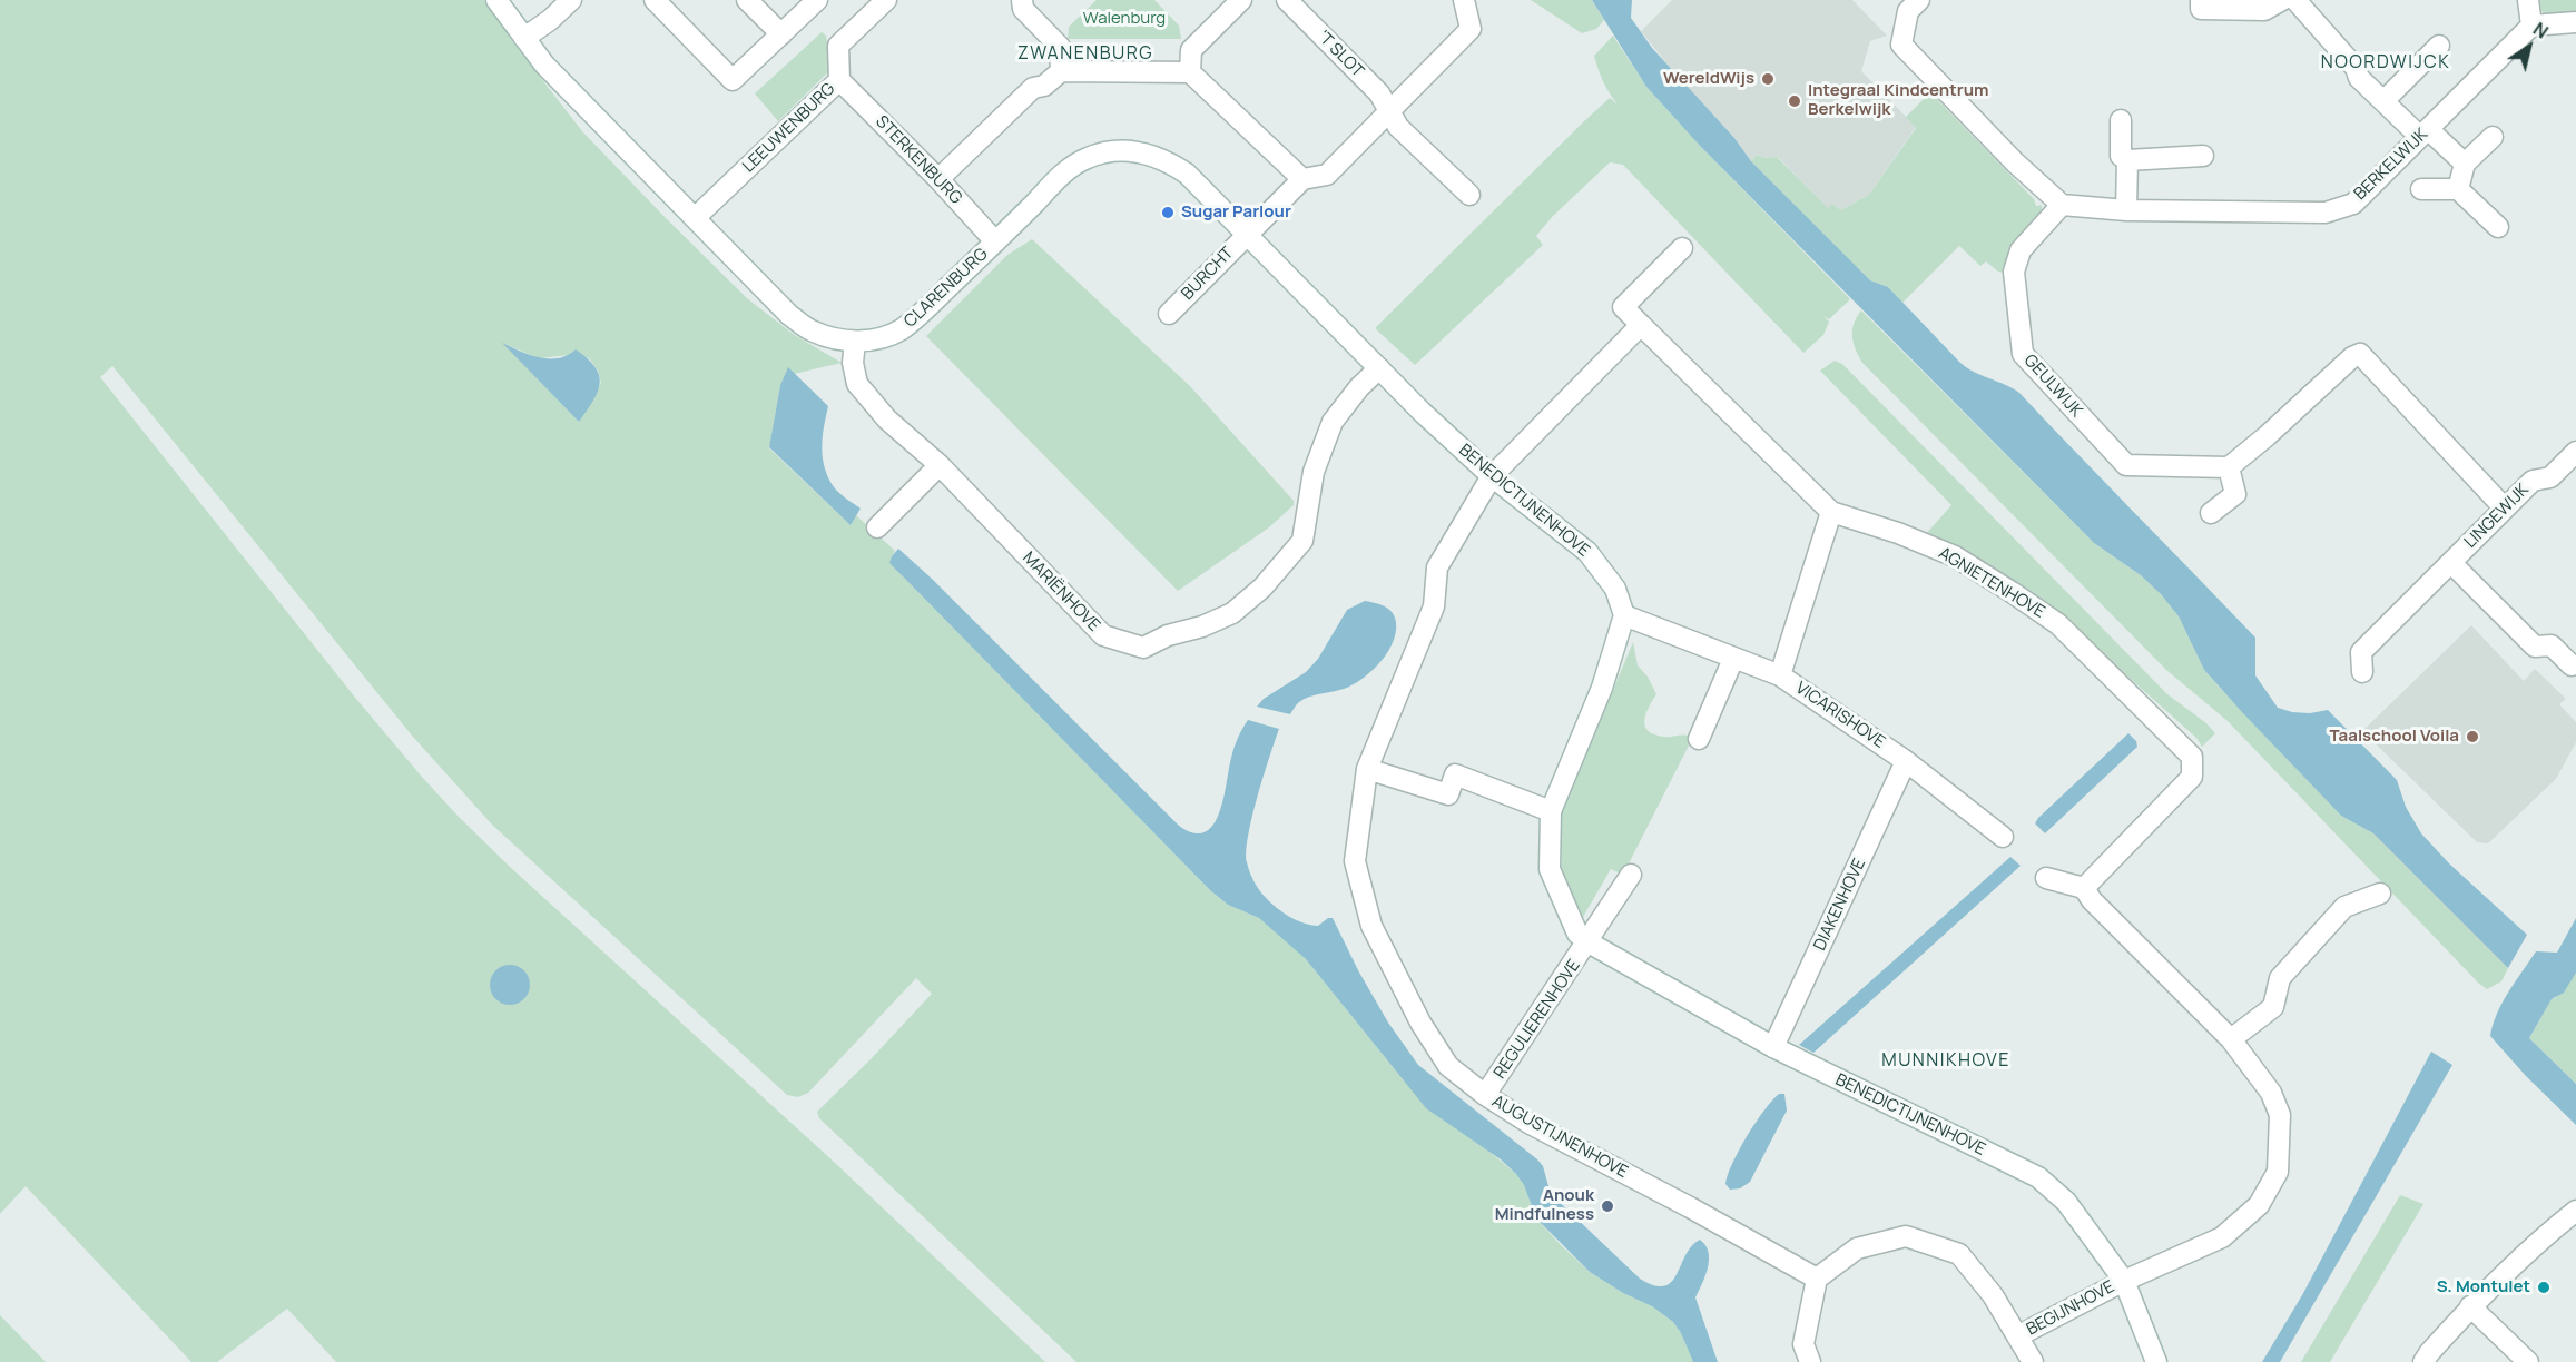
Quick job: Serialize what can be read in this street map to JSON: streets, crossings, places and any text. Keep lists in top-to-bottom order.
{
  "streets": {
    "street": [
      "'T SLOT",
      "LEEUWENBURG",
      "STERKENBURG",
      "BERKELWIJK",
      "BURCHT",
      "CLARENBURG",
      "GEULWIJK",
      "BENEDICTIJNENHOVE",
      "LINGEWIJK",
      "AGNIETENHOVE",
      "MARIËNHOVE",
      "VICARISHOVE",
      "DIAKENHOVE",
      "REGULIERENHOVE",
      "AUGUSTIJNENHOVE",
      "BEGIJNHOVE"
    ]
  },
  "crossings": [
    ["LEEUWENBURG", "STERKENBURG"],
    ["LEEUWENBURG", "CLARENBURG"],
    ["STERKENBURG", "CLARENBURG"],
    ["BERKELWIJK", "GEULWIJK"],
    ["BURCHT", "CLARENBURG"],
    ["CLARENBURG", "BENEDICTIJNENHOVE"],
    ["CLARENBURG", "MARIËNHOVE"],
    ["BENEDICTIJNENHOVE", "MARIËNHOVE"],
    ["BENEDICTIJNENHOVE", "DIAKENHOVE"],
    ["BENEDICTIJNENHOVE", "REGULIERENHOVE"],
    ["BENEDICTIJNENHOVE", "AUGUSTIJNENHOVE"],
    ["BENEDICTIJNENHOVE", "BEGIJNHOVE"],
    ["AGNIETENHOVE", "VICARISHOVE"],
    ["VICARISHOVE", "DIAKENHOVE"],
    ["REGULIERENHOVE", "AUGUSTIJNENHOVE"],
    ["AUGUSTIJNENHOVE", "BEGIJNHOVE"]
  ],
  "districts": ["ZWANENBURG", "NOORDWIJCK", "MUNNIKHOVE"],
  "parks": ["Walenburg"],
  "places": [
    "WereldWijs",
    "Integraal Kindcentrum Berkelwijk",
    "Sugar Parlour",
    "Taalschool Voila",
    "Anouk Mindfulness",
    "S. Montulet"
  ],
  "north": "top right"
}
